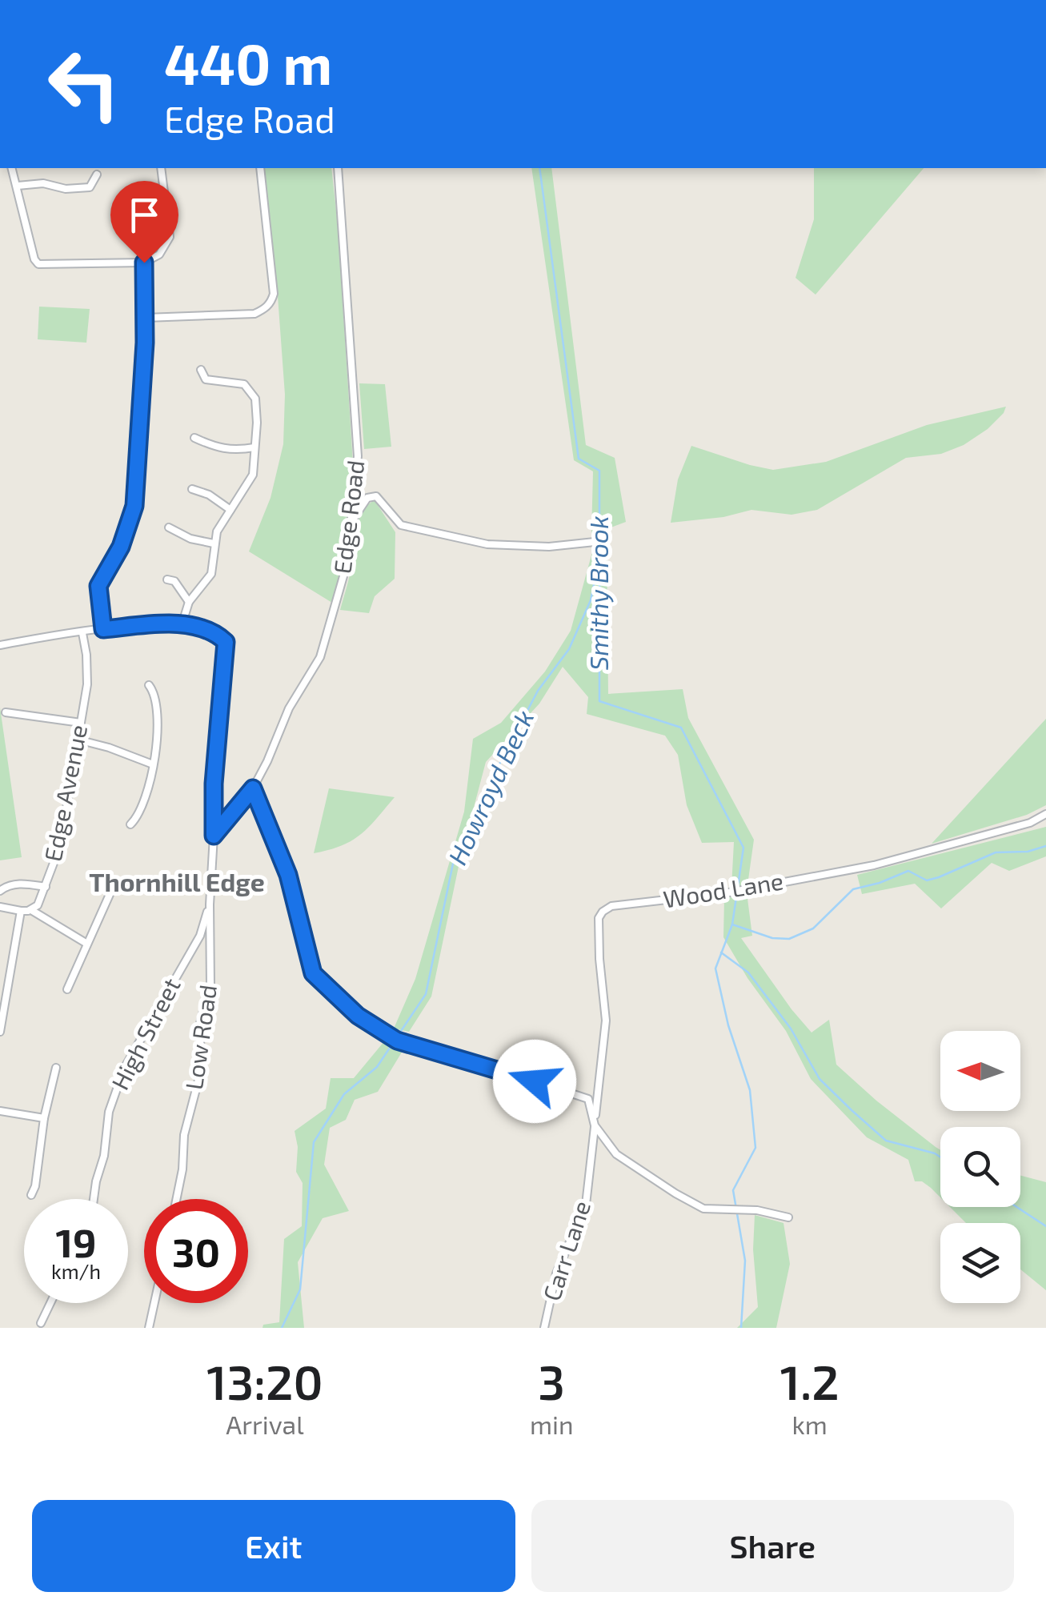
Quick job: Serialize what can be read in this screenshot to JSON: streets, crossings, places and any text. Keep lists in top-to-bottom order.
{
  "streets": {
    "street": [
      "Edge Road",
      "Edge Avenue",
      "Wood Lane",
      "High Street",
      "Low Road",
      "Carr Lane"
    ]
  },
  "crossings": [
    ["Wood Lane", "Carr Lane"],
    ["High Street", "Low Road"]
  ],
  "districts": ["Thornhill Edge"],
  "water": ["Smithy Brook", "Howroyd Beck"],
  "north": "left",
  "page": {
    "turn": ["440 m", "Edge Road"],
    "speed": "19 km/h",
    "limit": "30",
    "eta": [
      "13:20",
      "Arrival",
      "3",
      "min",
      "1.2",
      "km"
    ],
    "buttons": ["Exit", "Share"]
  }
}
